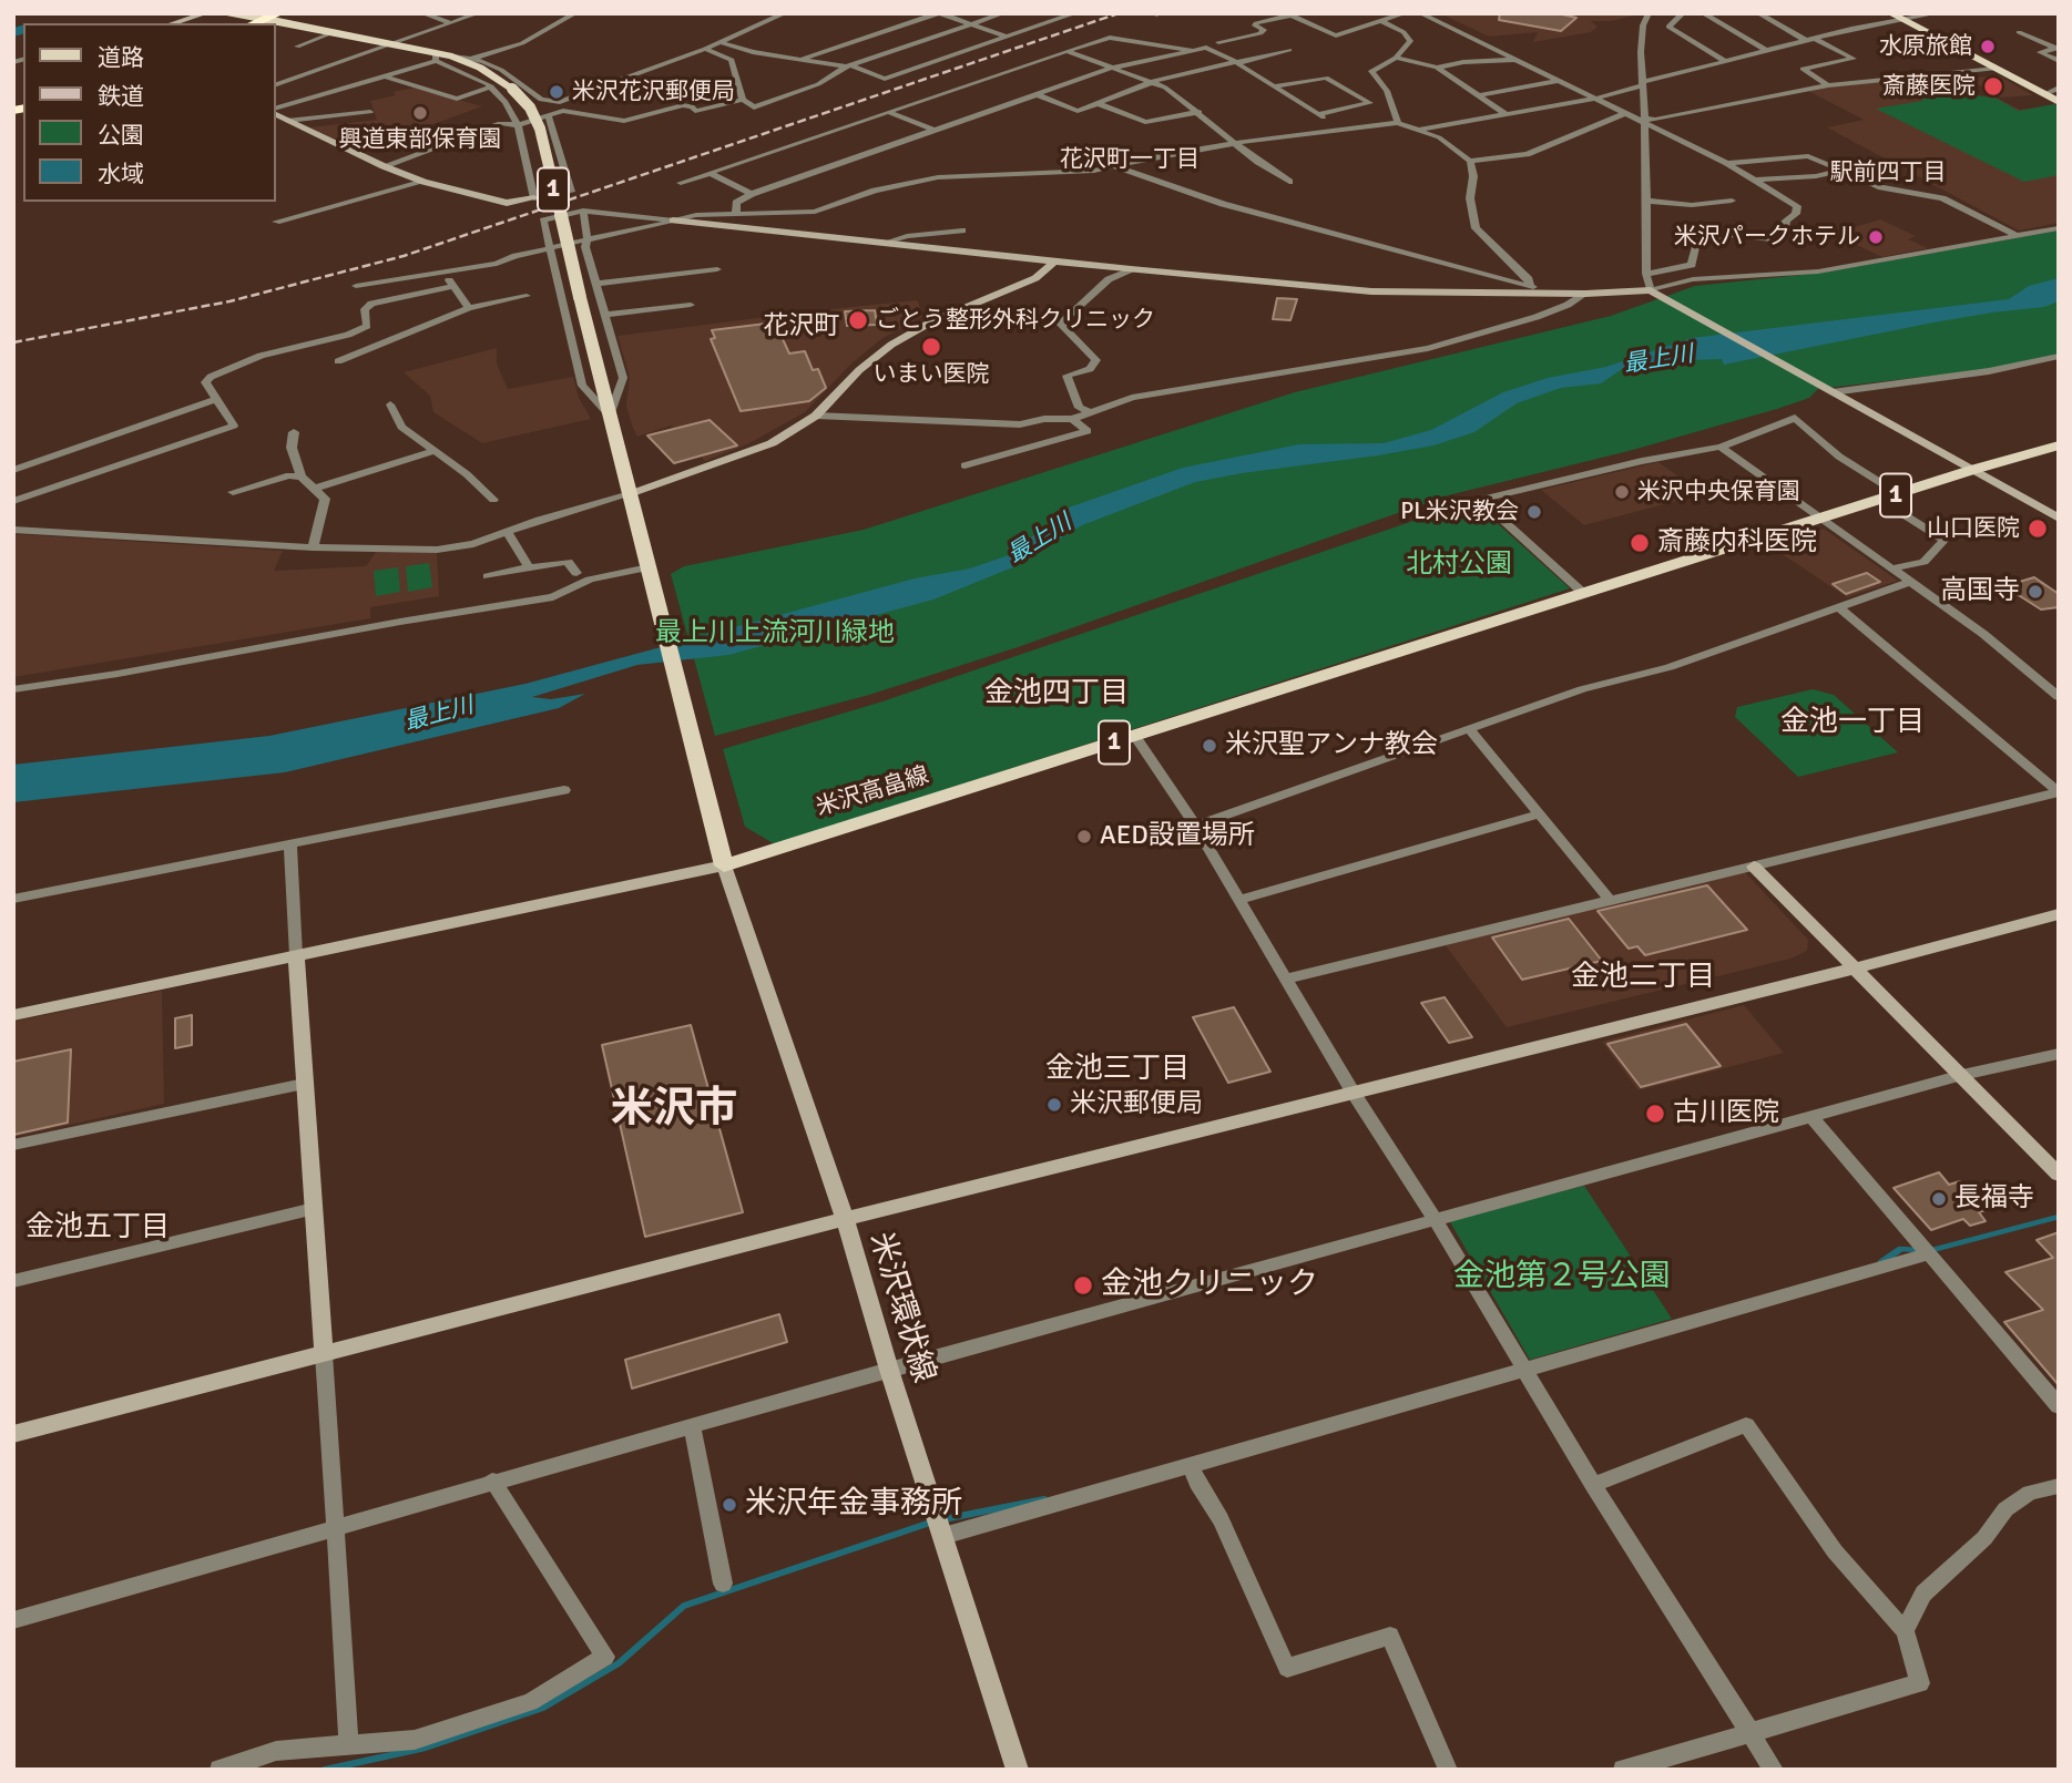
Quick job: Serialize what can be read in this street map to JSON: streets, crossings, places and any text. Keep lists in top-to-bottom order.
{
  "streets": {
    "main road": ["1", "米沢高畠線"],
    "street": ["米沢環状線"]
  },
  "crossings": [
    ["1", "米沢高畠線"],
    ["1", "米沢環状線"],
    ["米沢高畠線", "米沢環状線"]
  ],
  "districts": [
    "花沢町一丁目",
    "駅前四丁目",
    "花沢町",
    "金池四丁目",
    "金池一丁目",
    "金池二丁目",
    "金池三丁目",
    "米沢市",
    "金池五丁目"
  ],
  "water": ["最上川"],
  "parks": ["北村公園", "最上川上流河川緑地", "金池第２号公園"],
  "places": [
    "水原旅館",
    "斎藤医院",
    "米沢花沢郵便局",
    "興道東部保育園",
    "米沢パークホテル",
    "ごとう整形外科クリニック",
    "いまい医院",
    "米沢中央保育園",
    "PL米沢教会",
    "山口医院",
    "斎藤内科医院",
    "高国寺",
    "米沢聖アンナ教会",
    "AED設置場所",
    "米沢郵便局",
    "古川医院",
    "長福寺",
    "金池クリニック",
    "米沢年金事務所"
  ],
  "legend": [
    "道路",
    "鉄道",
    "公園",
    "水域"
  ]
}
